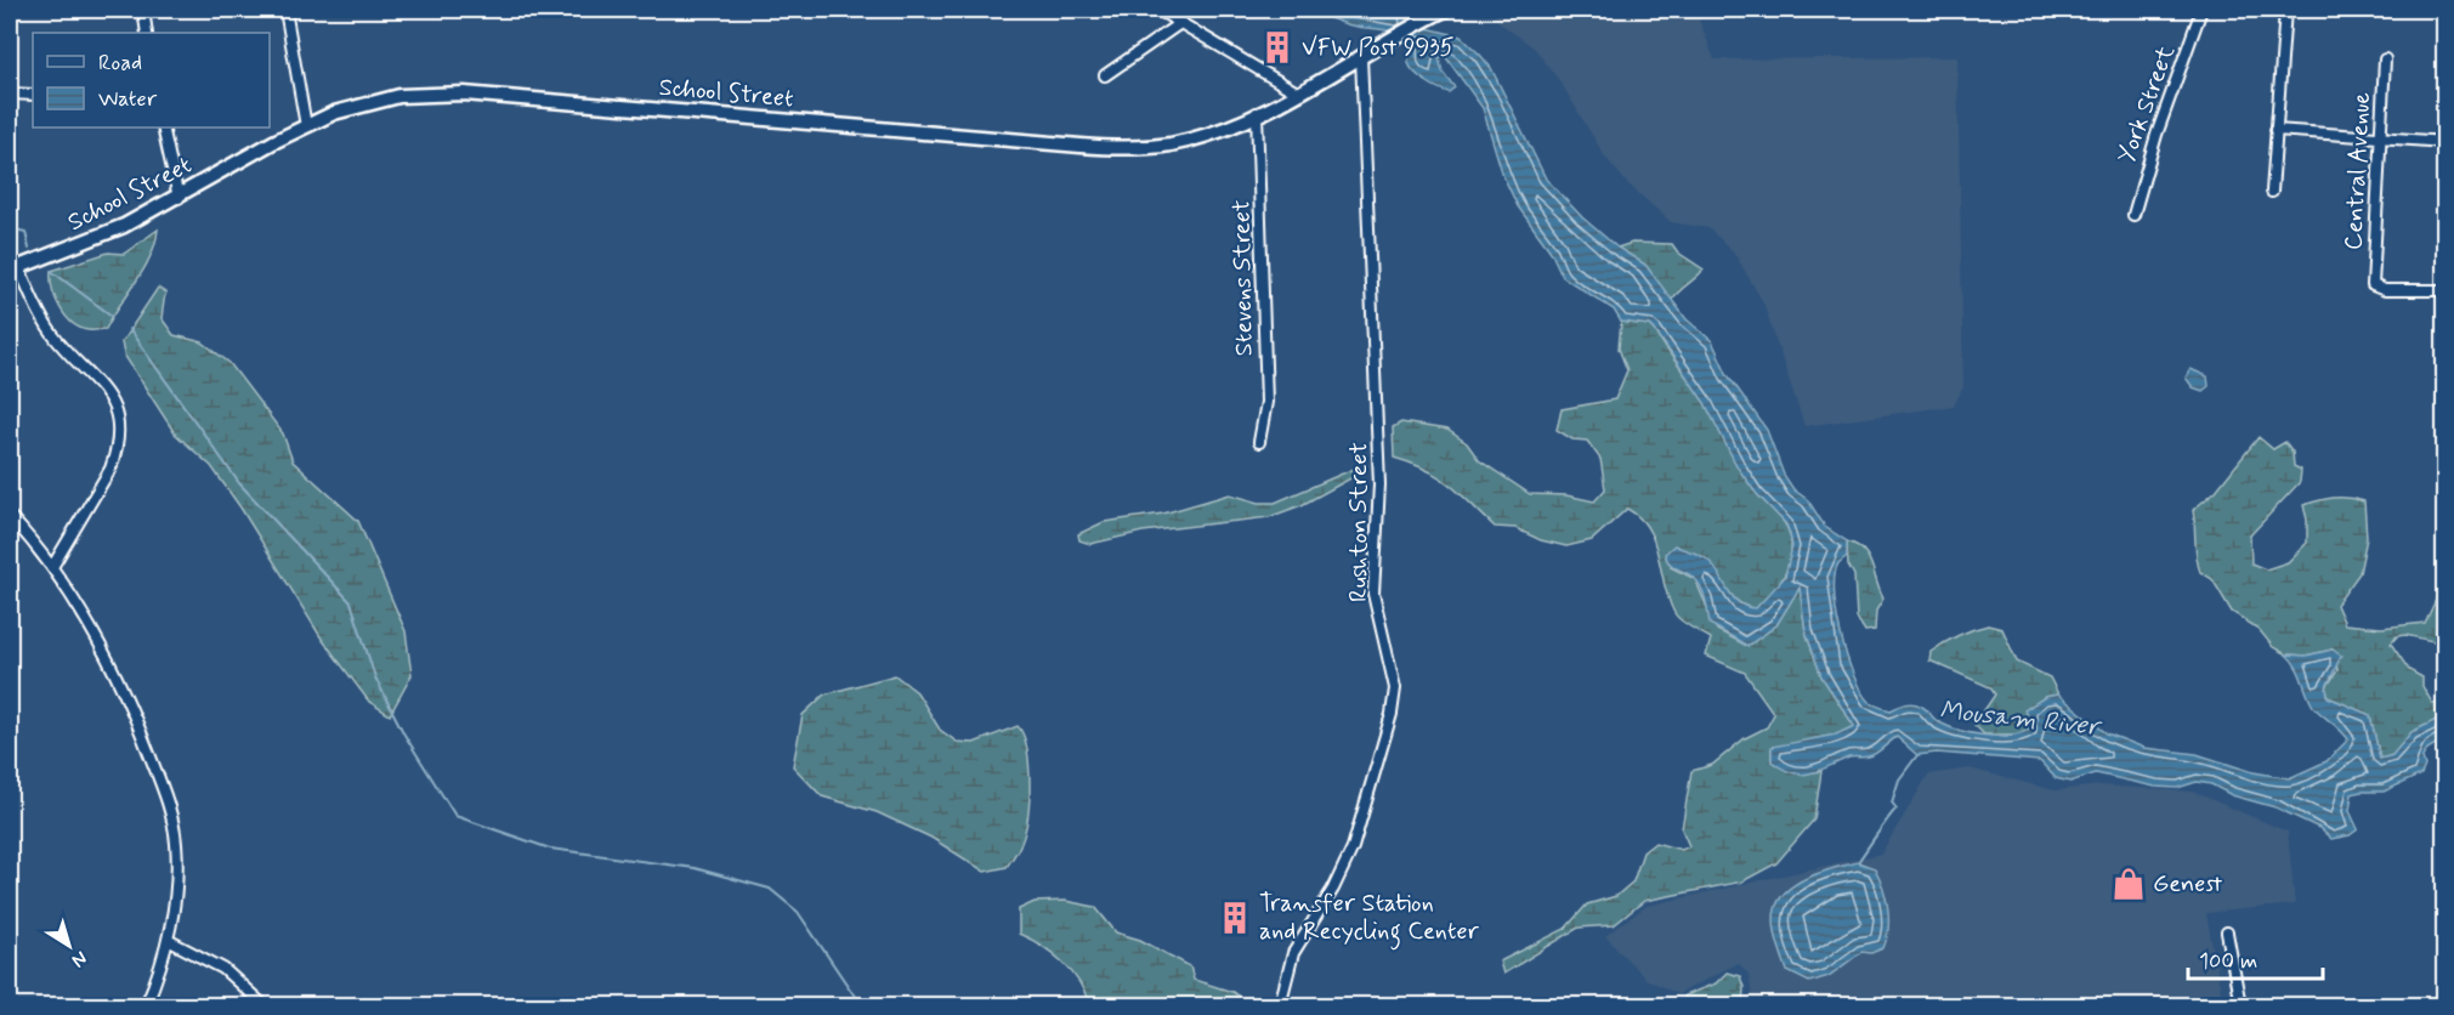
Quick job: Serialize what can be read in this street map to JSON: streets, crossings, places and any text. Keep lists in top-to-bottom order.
{
  "streets": {
    "street": [
      "School Street",
      "York Street",
      "Central Avenue",
      "Stevens Street",
      "Rushton Street"
    ]
  },
  "crossings": [
    ["School Street", "Stevens Street"],
    ["School Street", "Rushton Street"]
  ],
  "water": ["Mousam River"],
  "places": {
    "building": ["VFW Post 9935", "Transfer Station and Recycling Center"],
    "shop": ["Genest"]
  },
  "legend": ["Road", "Water"],
  "scale_bar": "100 m",
  "north": "bottom right"
}
